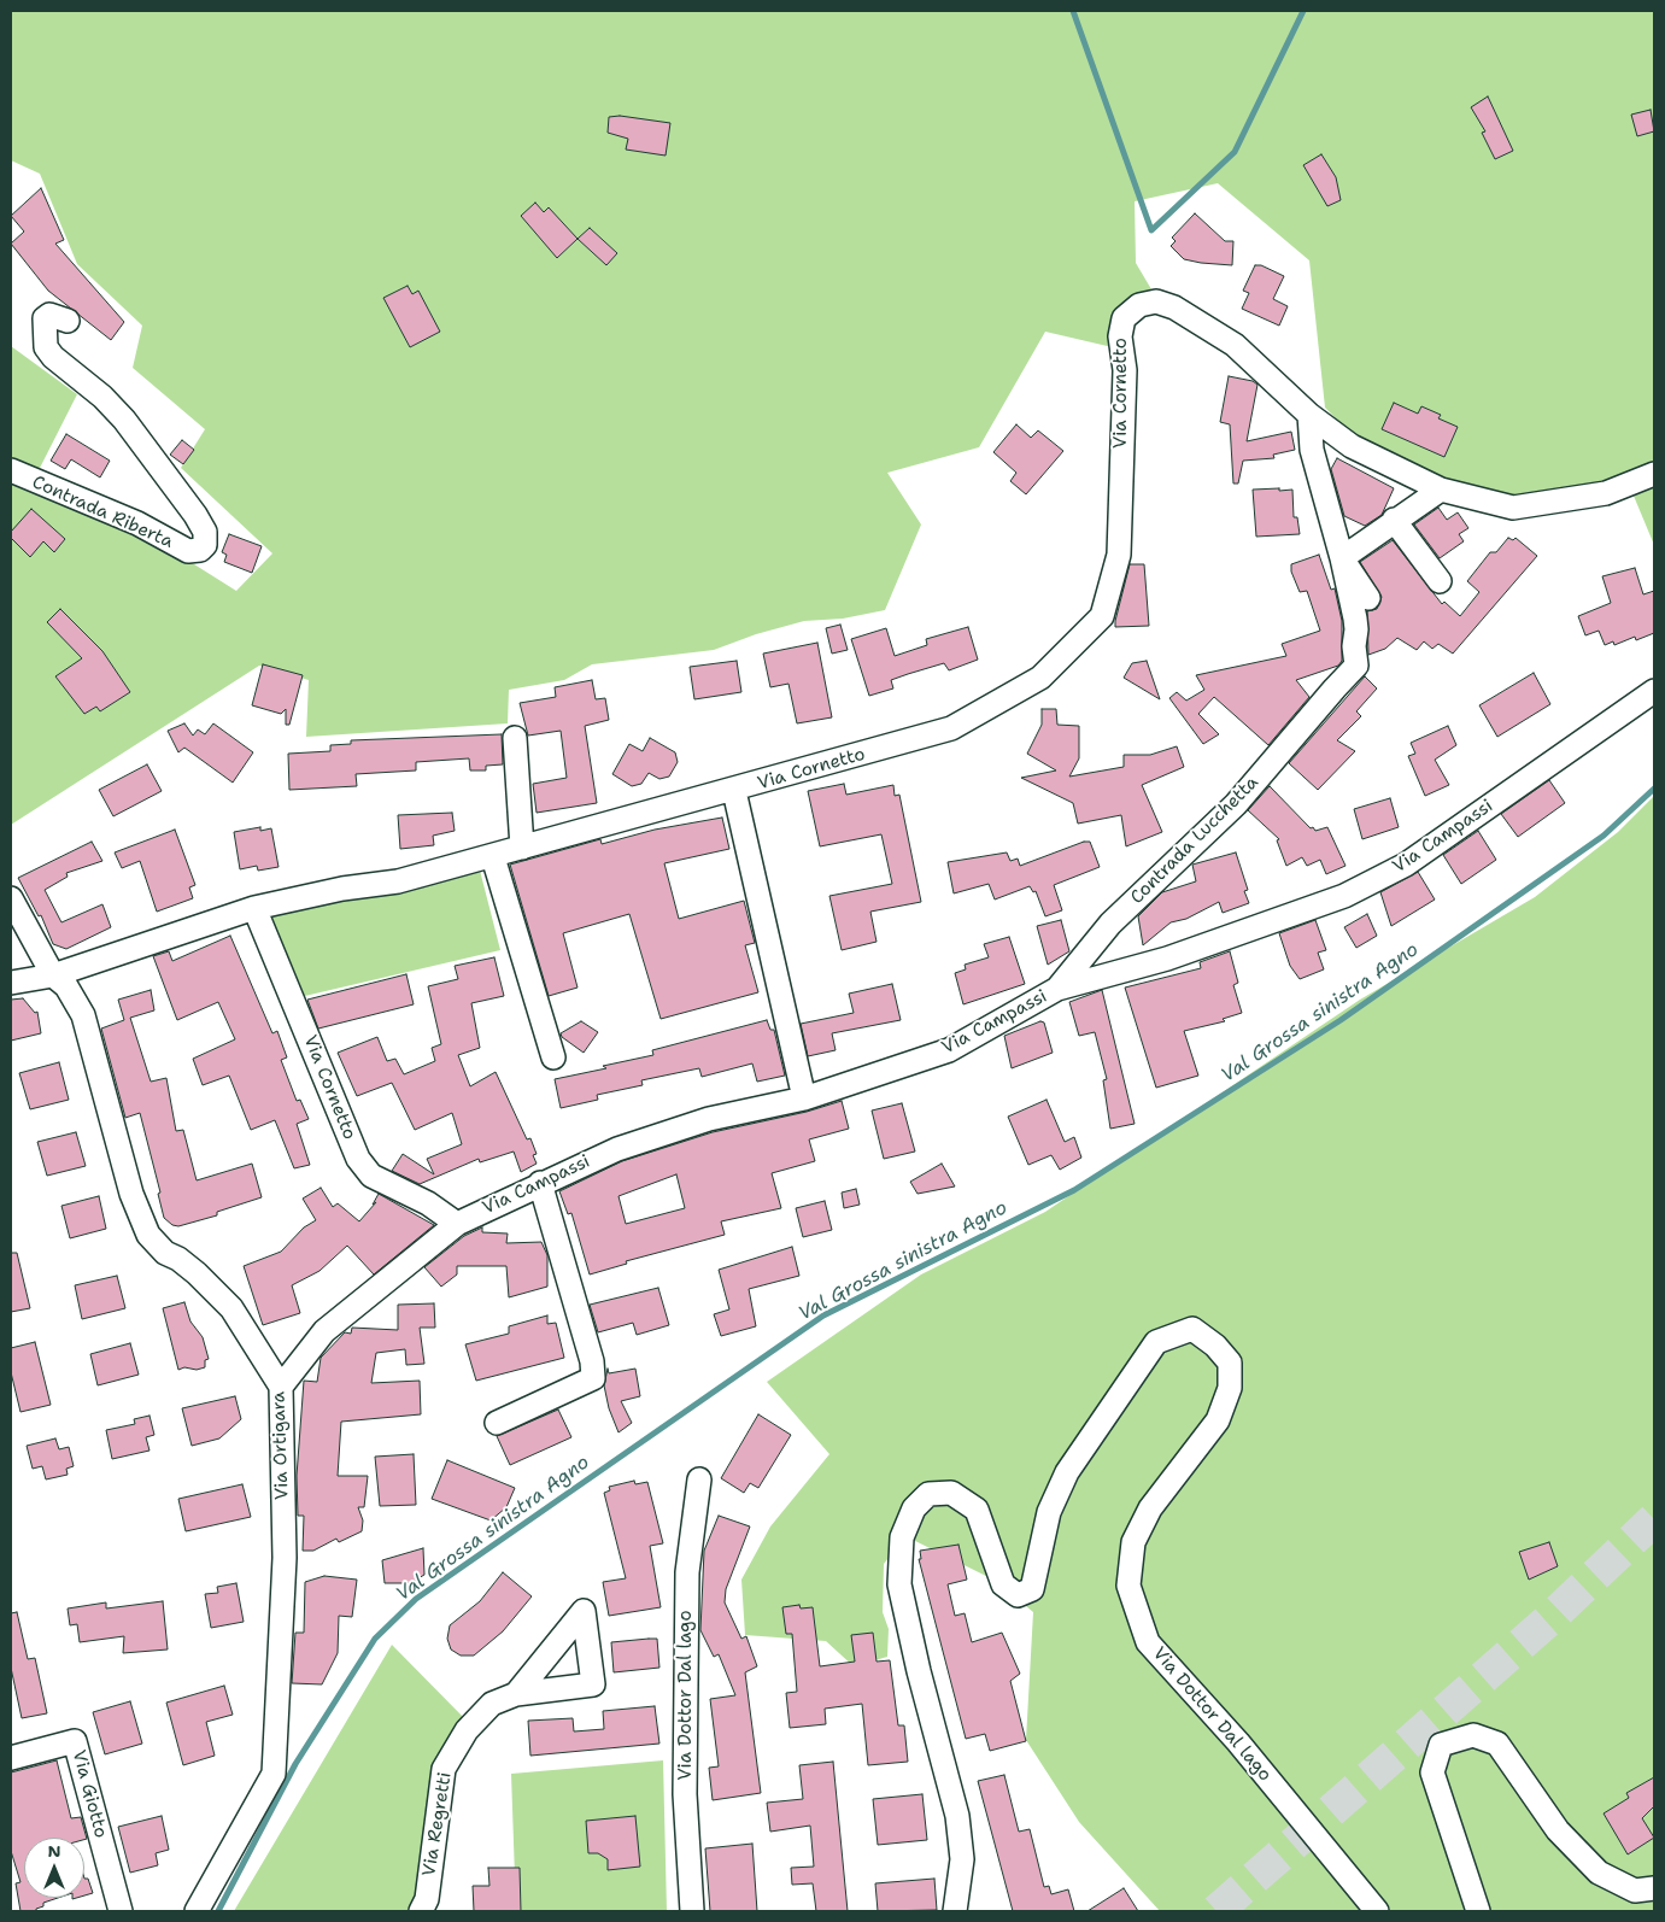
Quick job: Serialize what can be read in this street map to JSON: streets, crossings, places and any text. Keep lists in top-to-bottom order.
{
  "streets": {
    "street": [
      "Via Cornetto",
      "Contrada Riberta",
      "Via Campassi",
      "Contrada Lucchetta",
      "Via Ortigara",
      "Via Dottor Dal lago",
      "Via Giotto",
      "Via Regretti"
    ]
  },
  "crossings": [
    ["Via Cornetto", "Via Campassi"],
    ["Via Cornetto", "Via Ortigara"],
    ["Via Campassi", "Contrada Lucchetta"],
    ["Via Campassi", "Via Ortigara"]
  ],
  "water": ["Val Grossa sinistra Agno"],
  "north": "top"
}
